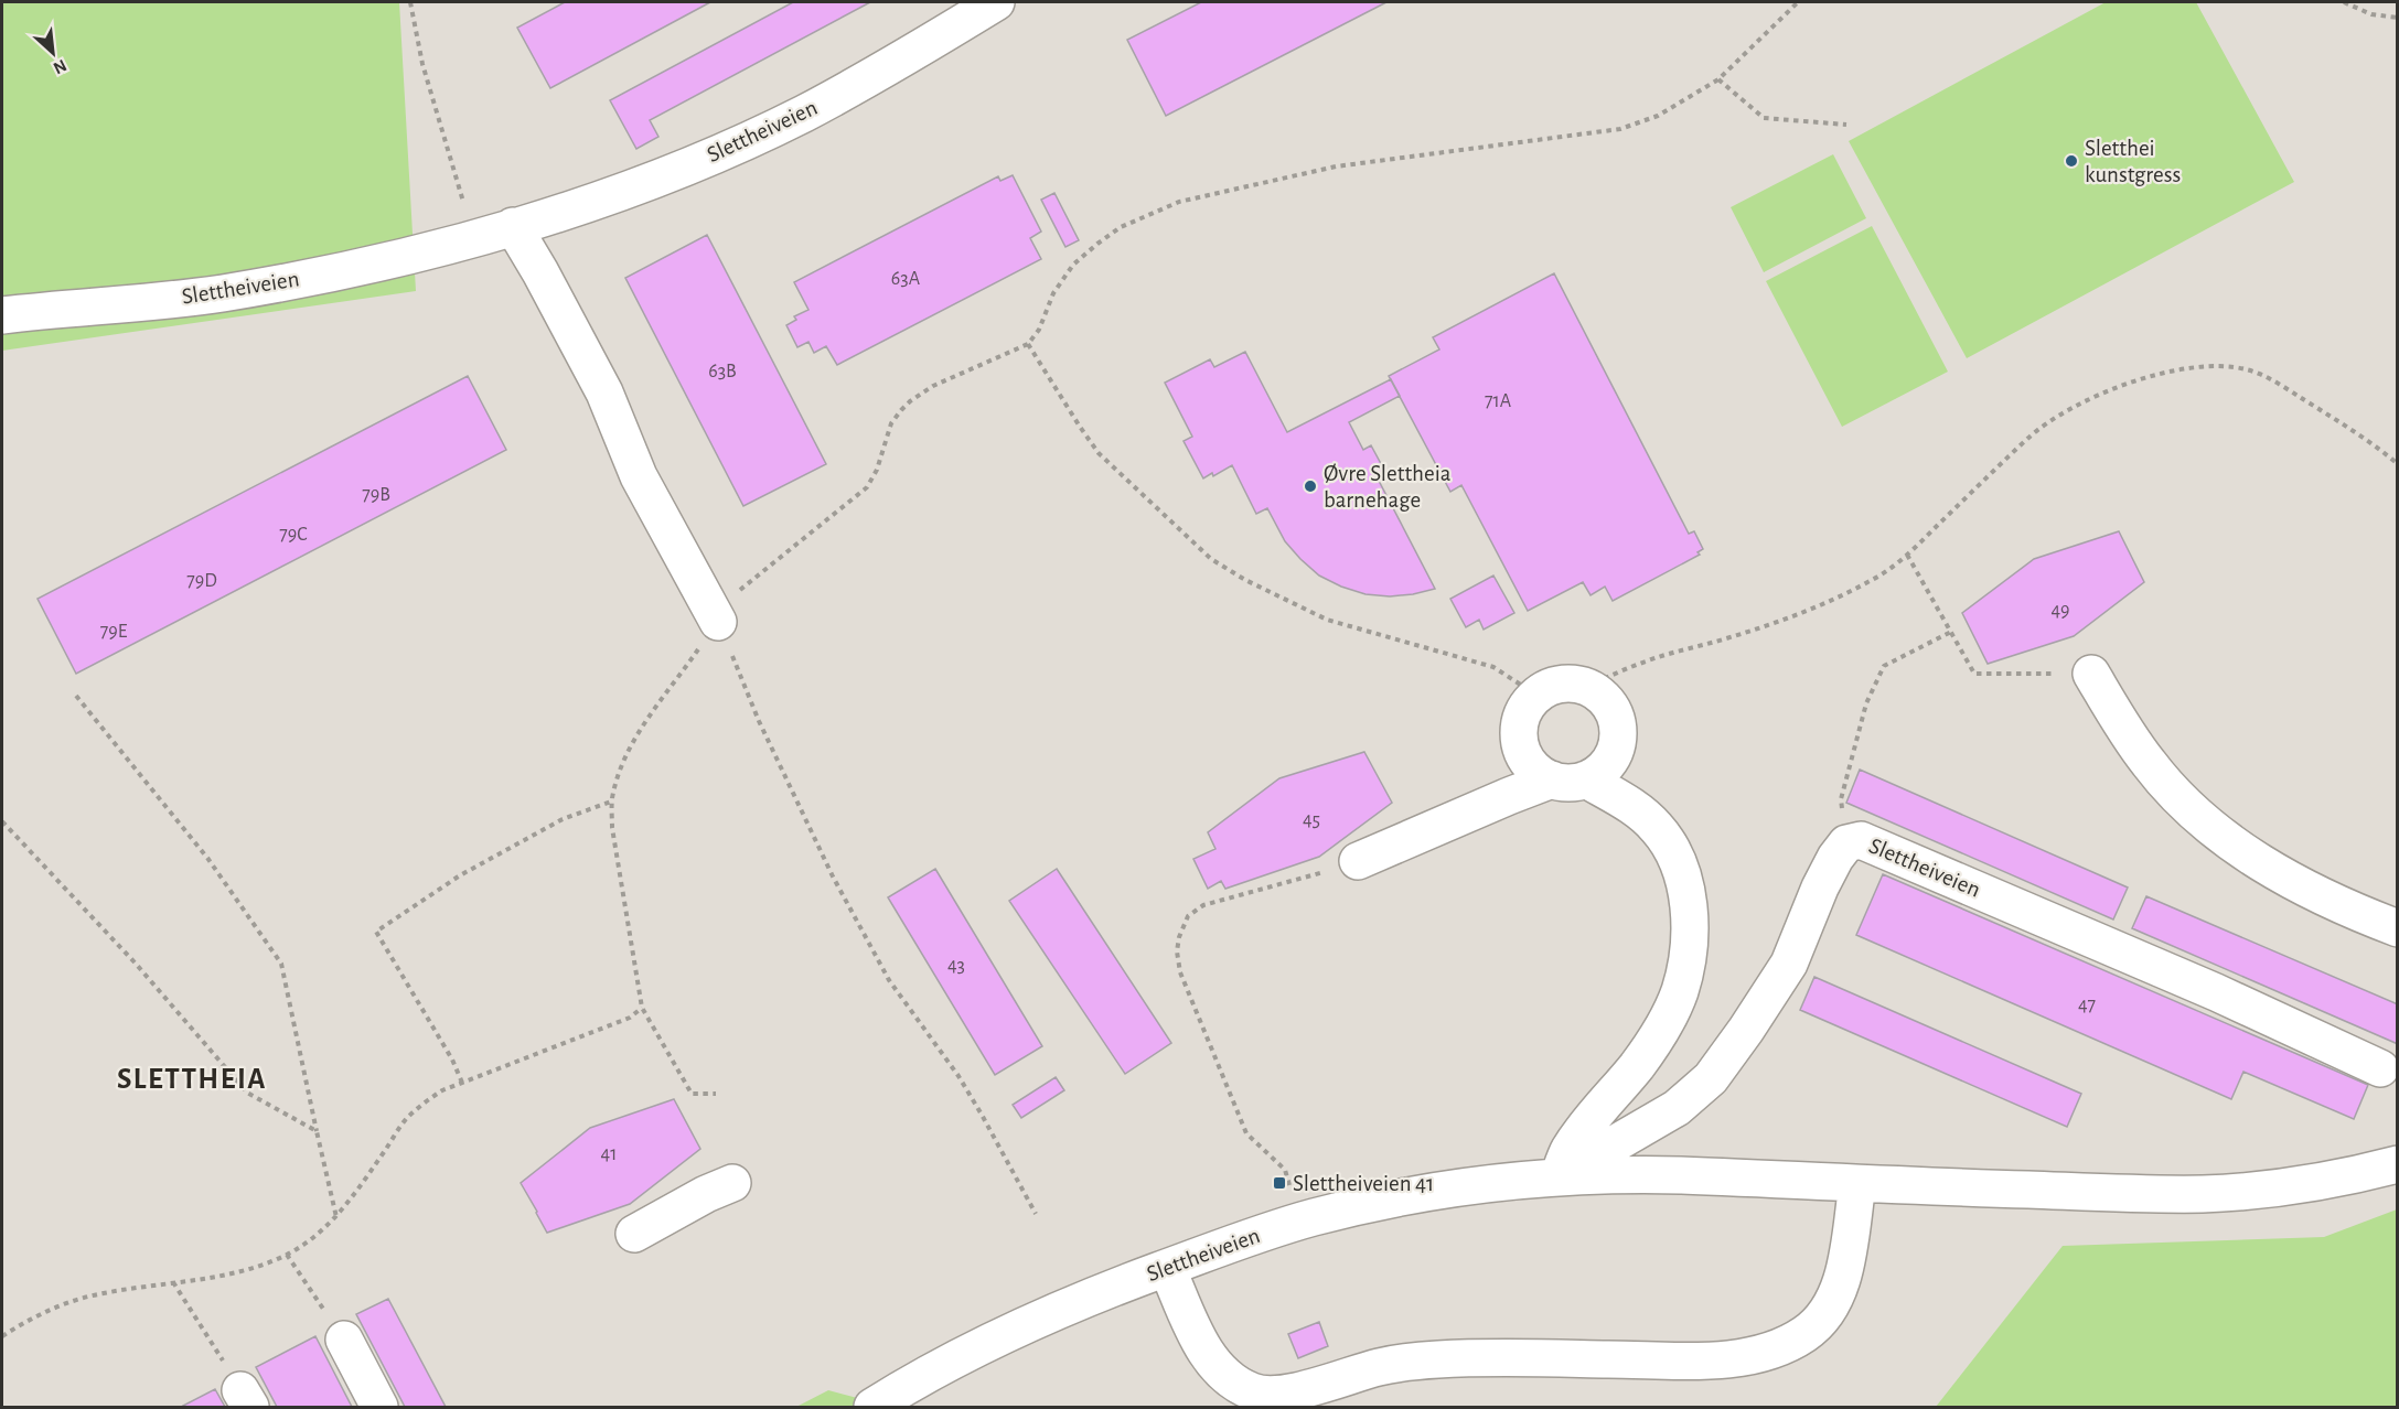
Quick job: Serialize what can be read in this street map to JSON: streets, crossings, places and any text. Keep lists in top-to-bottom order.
{
  "streets": {
    "street": ["Slettheiveien"]
  },
  "districts": ["SLETTHEIA"],
  "places": {
    "other": ["Sletthei kunstgress", "Øvre Slettheia barnehage"],
    "transit": ["Slettheiveien 41"]
  },
  "house_numbers": [
    "63A",
    "63B",
    "71A",
    "79B",
    "79C",
    "79D",
    "49",
    "79E",
    "45",
    "43",
    "47",
    "41"
  ],
  "north": "bottom right"
}
